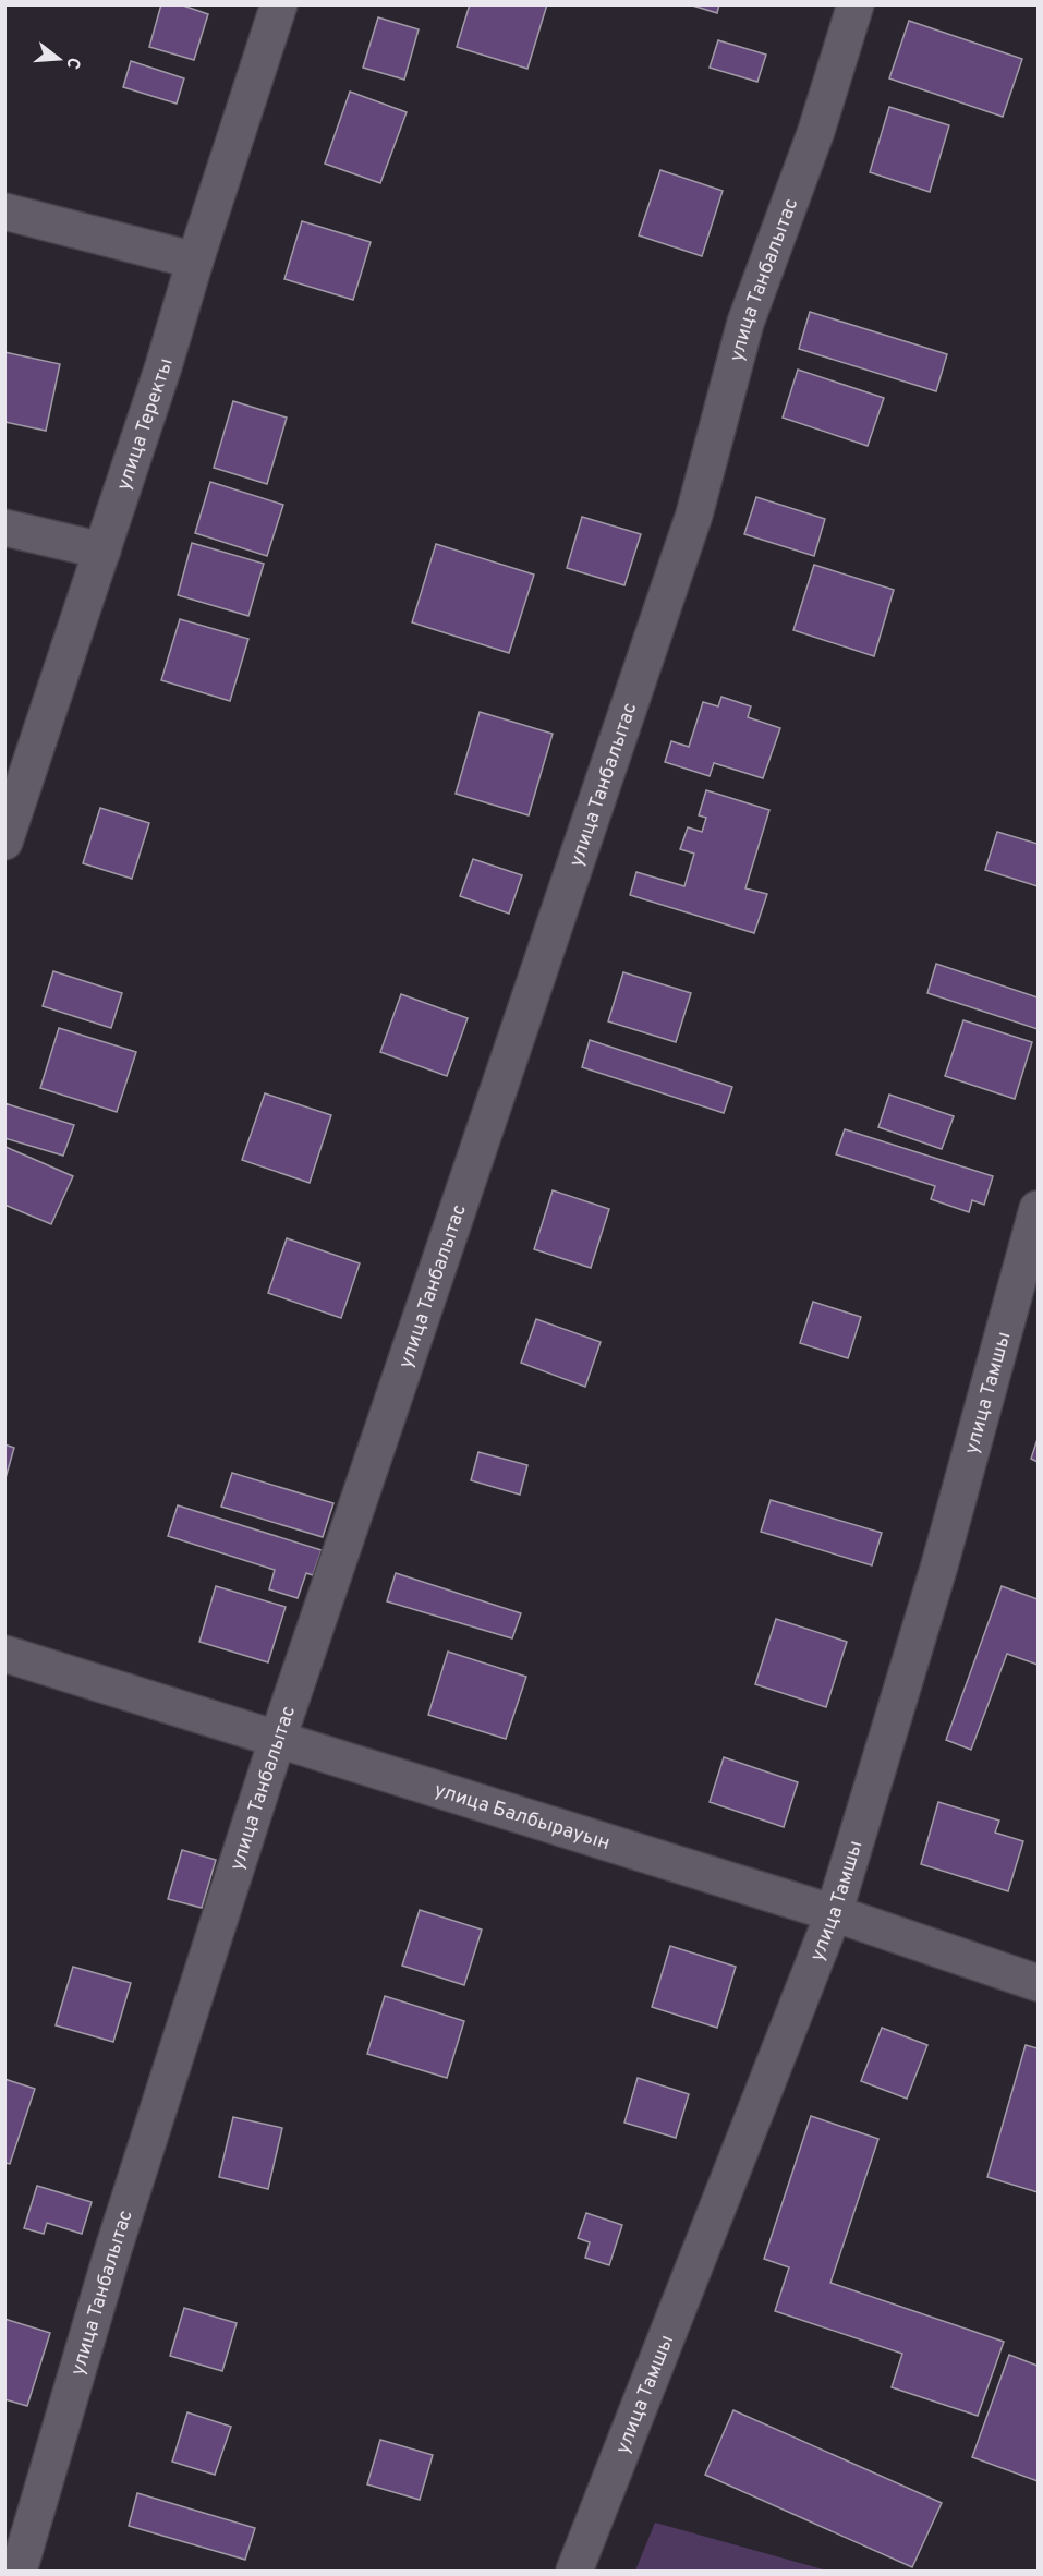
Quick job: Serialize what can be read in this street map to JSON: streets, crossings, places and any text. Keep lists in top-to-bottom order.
{
  "streets": {
    "street": [
      "улица Танбалытас",
      "улица Теректы",
      "улица Тамшы",
      "улица Балбырауын"
    ]
  },
  "crossings": [
    ["улица Танбалытас", "улица Балбырауын"],
    ["улица Тамшы", "улица Балбырауын"]
  ],
  "north": "right"
}
